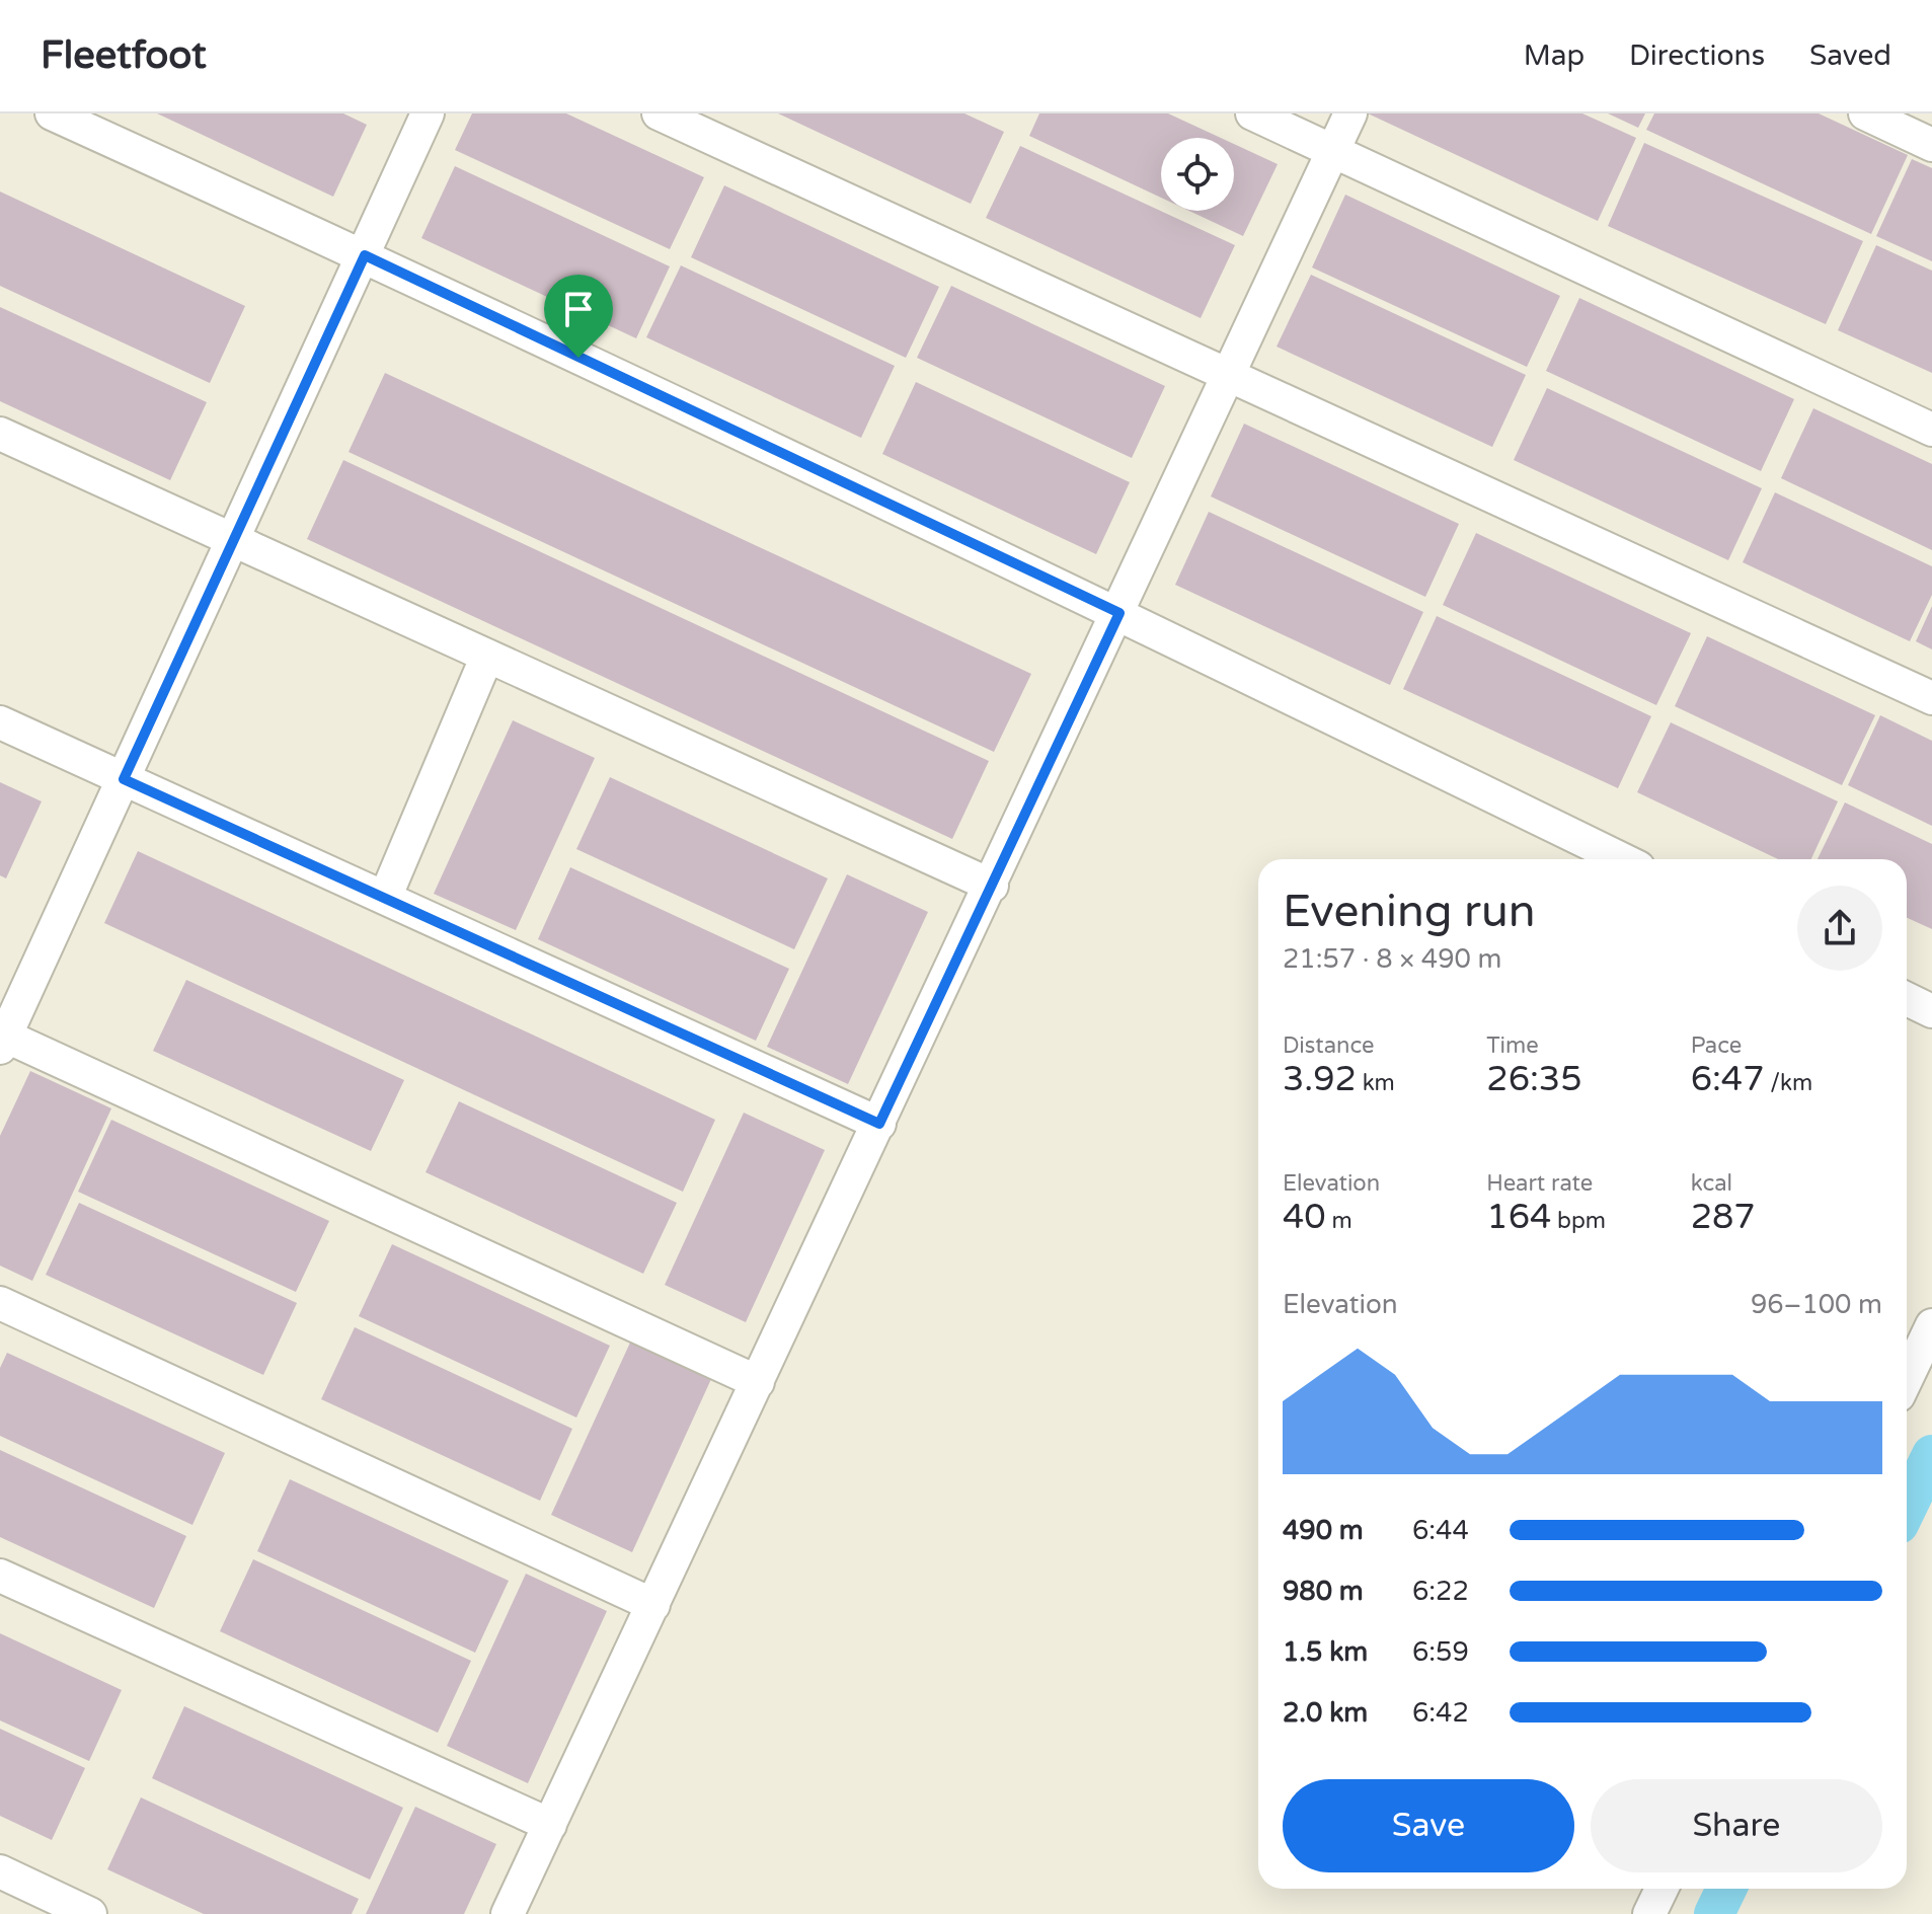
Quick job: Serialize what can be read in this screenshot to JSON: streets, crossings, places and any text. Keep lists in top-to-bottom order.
{
  "page": {
    "header": "Fleetfoot",
    "nav": ["Map", "Directions", "Saved"],
    "heading": ["Evening run", "21:57 · 8 × 490 m"],
    "stats": [
      ["Distance", "3.92 km"],
      ["Time", "26:35"],
      ["Pace", "6:47 /km"],
      ["Elevation", "40 m"],
      ["Heart rate", "164 bpm"],
      ["kcal", "287"]
    ],
    "chart": ["Elevation", "96–100 m"],
    "list": [
      {
        "name": "490 m",
        "note": "6:44"
      },
      {
        "name": "980 m",
        "note": "6:22"
      },
      {
        "name": "1.5 km",
        "note": "6:59"
      },
      {
        "name": "2.0 km",
        "note": "6:42"
      }
    ],
    "buttons": ["Save", "Share"]
  }
}
